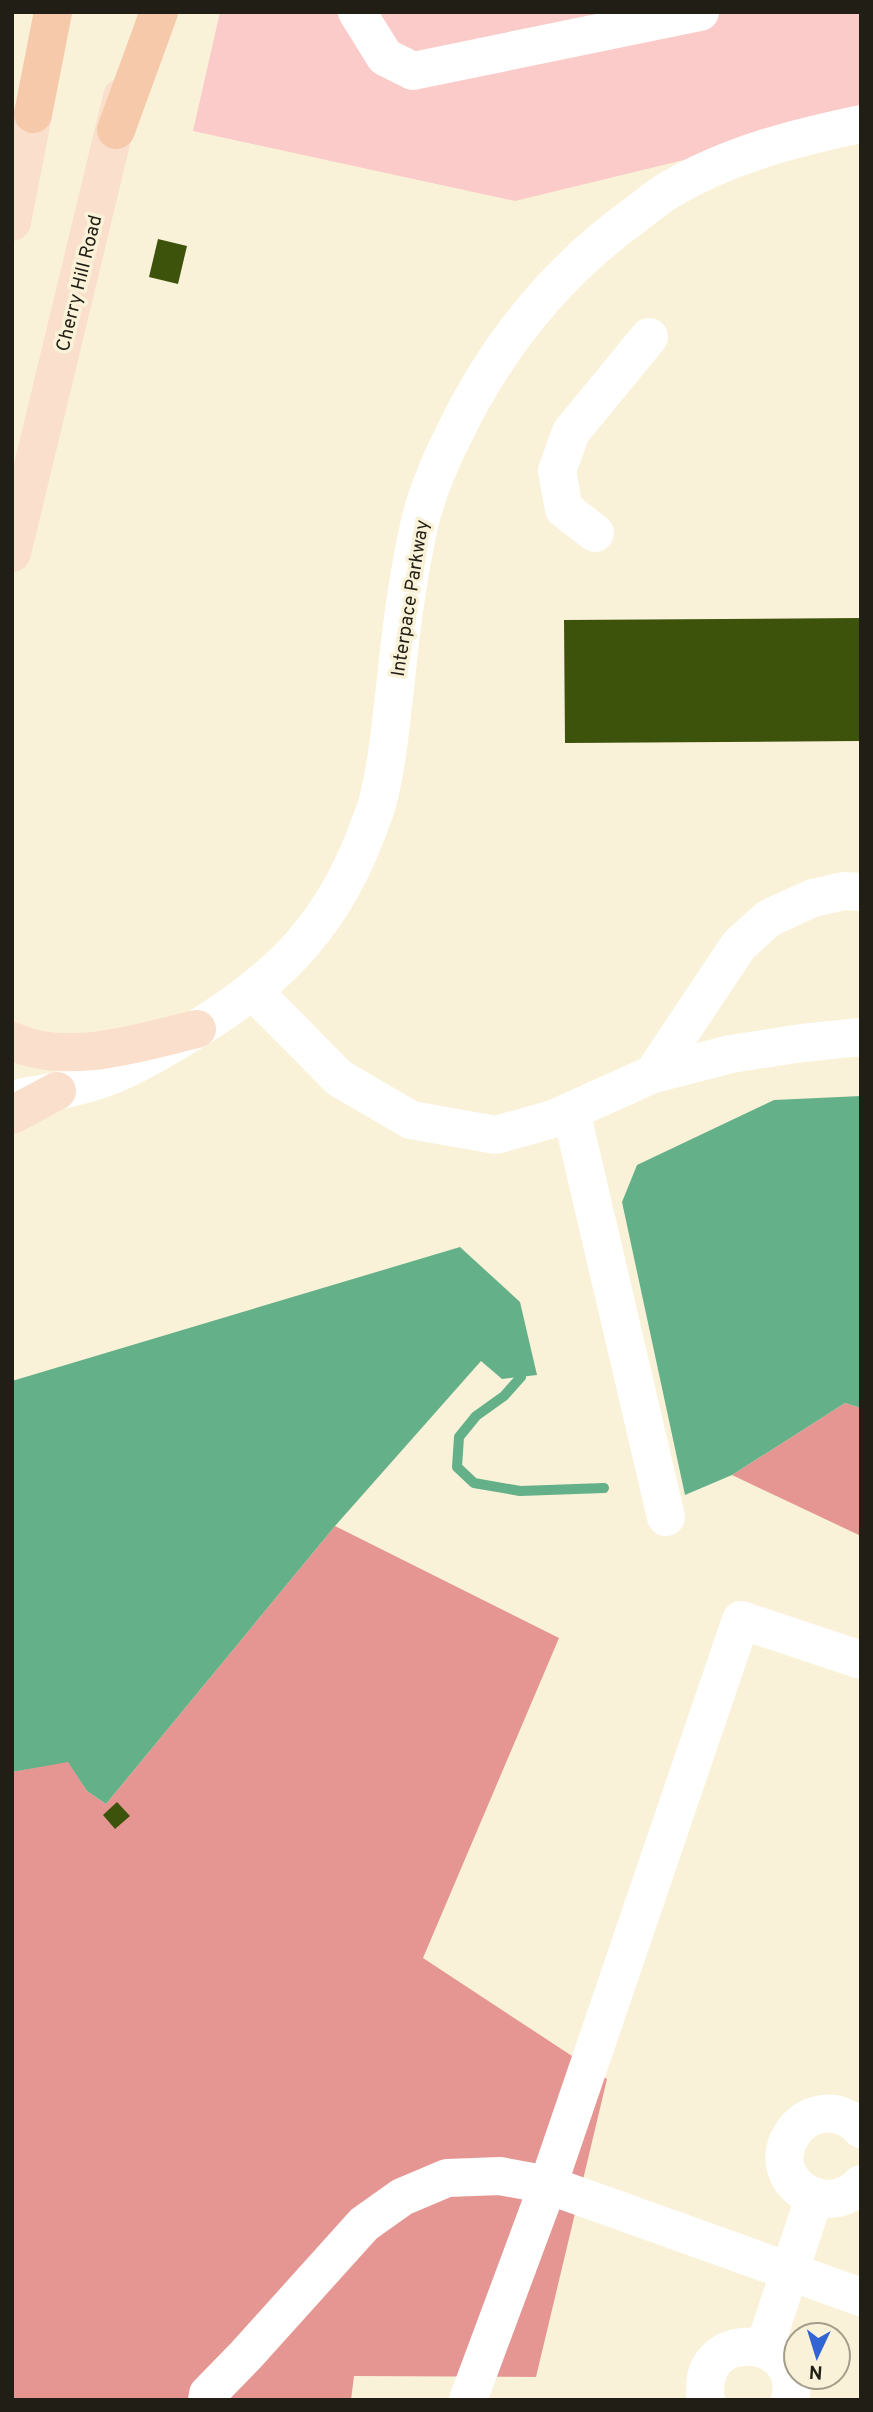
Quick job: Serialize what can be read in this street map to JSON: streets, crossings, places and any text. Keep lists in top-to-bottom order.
{
  "streets": {
    "main road": ["Cherry Hill Road"],
    "street": ["Interpace Parkway"]
  },
  "north": "bottom"
}
